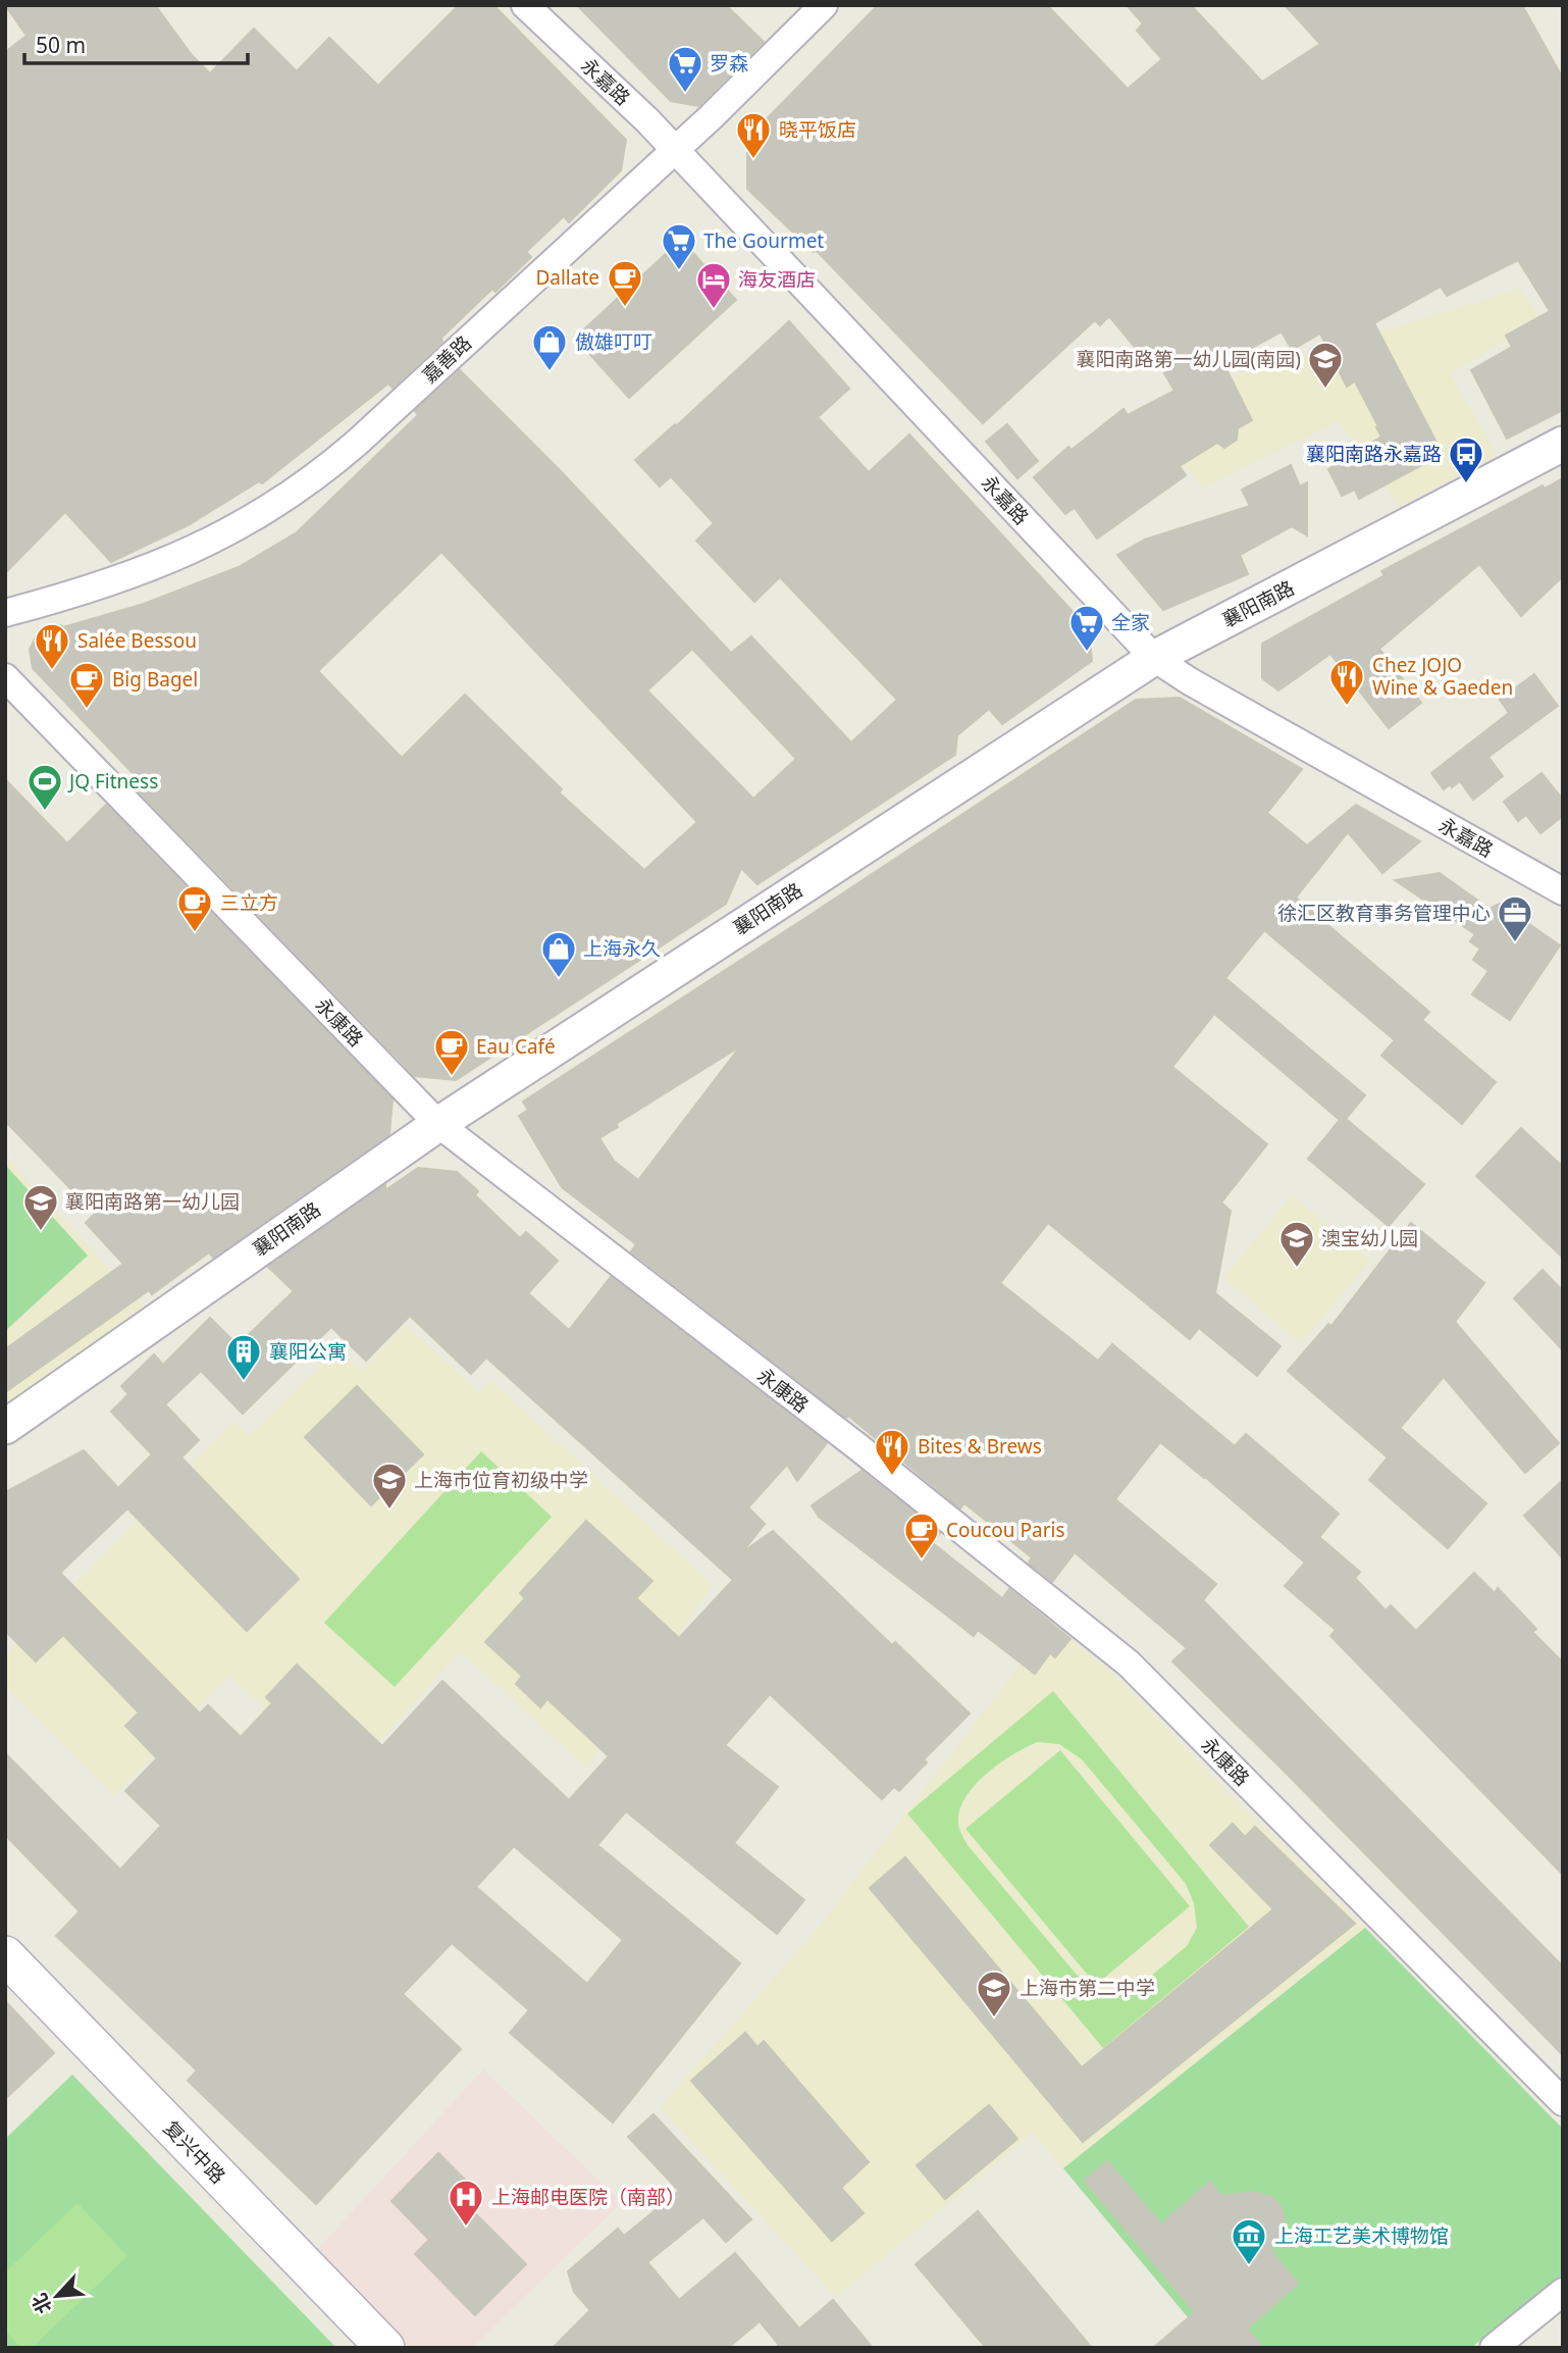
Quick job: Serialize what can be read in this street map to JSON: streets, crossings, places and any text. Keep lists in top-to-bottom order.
{
  "streets": {
    "main road": ["复兴中路"],
    "street": [
      "永嘉路",
      "嘉善路",
      "襄阳南路",
      "永康路"
    ]
  },
  "crossings": [
    ["永嘉路", "嘉善路"],
    ["永嘉路", "襄阳南路"],
    ["襄阳南路", "永康路"]
  ],
  "places": {
    "supermarket": ["罗森", "The Gourmet", "全家"],
    "restaurant": [
      "晓平饭店",
      "Salée Bessou",
      "Chez JOJO Wine & Gaeden",
      "Bites & Brews"
    ],
    "cafe": [
      "Dallate",
      "Big Bagel",
      "三立方",
      "Eau Café",
      "Coucou Paris"
    ],
    "hotel": ["海友酒店"],
    "shop": ["傲雄叮叮", "上海永久"],
    "school or university": [
      "襄阳南路第一幼儿园(南园)",
      "襄阳南路第一幼儿园",
      "澳宝幼儿园",
      "上海市位育初级中学",
      "上海市第二中学"
    ],
    "bus stop": ["襄阳南路永嘉路"],
    "sports": ["JQ Fitness"],
    "office": ["徐汇区教育事务管理中心"],
    "building": ["襄阳公寓"],
    "hospital": ["上海邮电医院（南部）"],
    "museum": ["上海工艺美术博物馆"]
  },
  "scale_bar": "50 m",
  "north": "bottom left"
}
